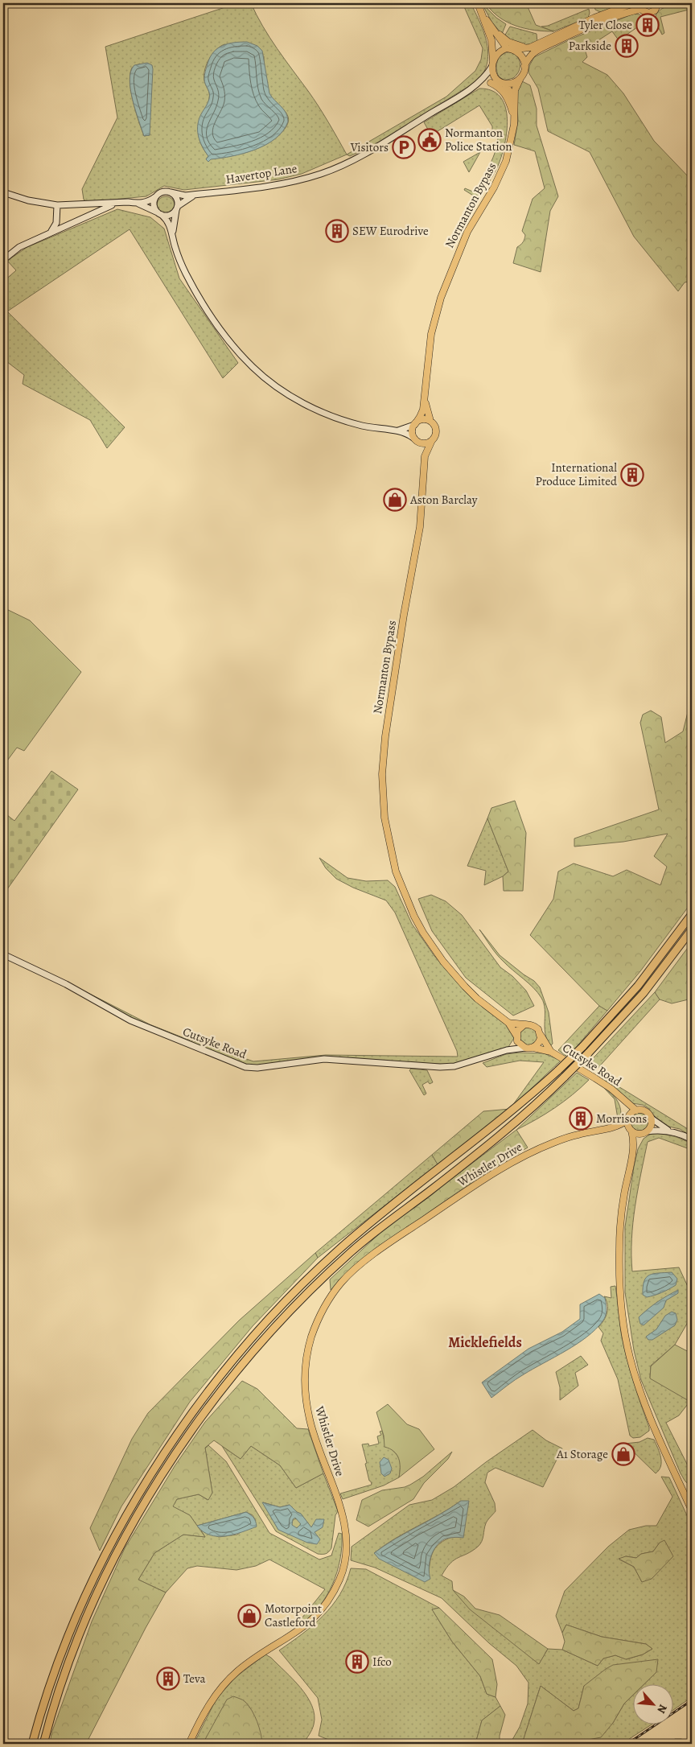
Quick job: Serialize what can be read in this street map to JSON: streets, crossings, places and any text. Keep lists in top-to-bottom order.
{
  "streets": {
    "main road": [
      "Havertop Lane",
      "Normanton Bypass",
      "Cutsyke Road",
      "Whistler Drive"
    ]
  },
  "crossings": [
    ["Havertop Lane", "Normanton Bypass"],
    ["Cutsyke Road", "Whistler Drive"]
  ],
  "districts": ["Micklefields"],
  "places": {
    "building": [
      "Tyler Close",
      "Parkside",
      "SEW Eurodrive",
      "International Produce Limited",
      "Morrisons",
      "Ifco",
      "Teva"
    ],
    "public building": ["Normanton Police Station"],
    "parking": ["Visitors"],
    "shop": ["Aston Barclay", "A1 Storage", "Motorpoint Castleford"]
  },
  "north": "bottom right"
}
